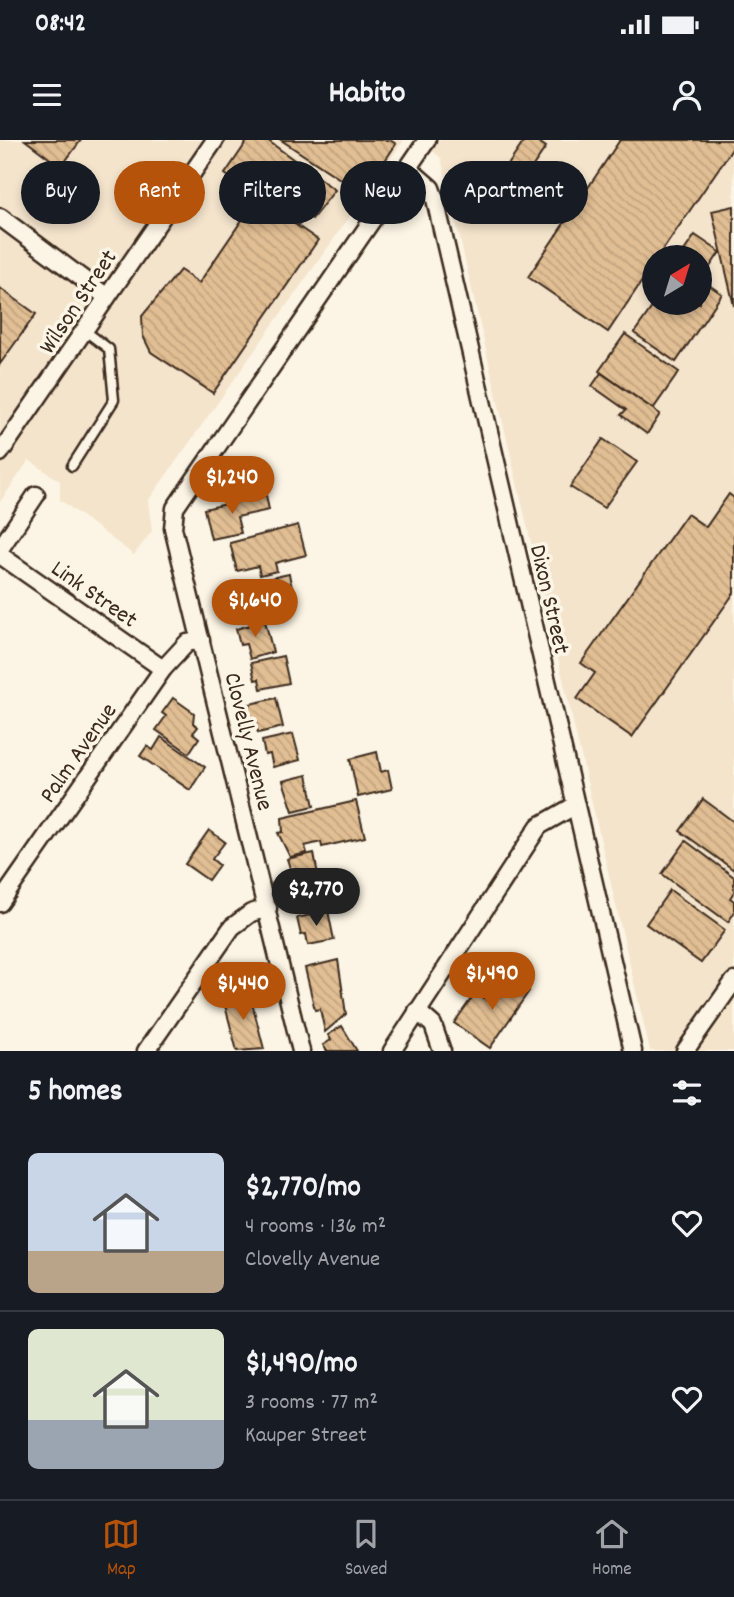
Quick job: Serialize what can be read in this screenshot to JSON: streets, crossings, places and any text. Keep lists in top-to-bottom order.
{
  "streets": {
    "street": [
      "Wilson Street",
      "Link Street",
      "Dixon Street",
      "Clovelly Avenue",
      "Palm Avenue"
    ]
  },
  "crossings": [
    ["Link Street", "Palm Avenue"],
    ["Clovelly Avenue", "Palm Avenue"]
  ],
  "north": "top right",
  "page": {
    "status": "08:42",
    "header": "Habito",
    "chip": [
      "Buy",
      "Rent",
      "Filters",
      "New",
      "Apartment"
    ],
    "price": [
      "$1,240",
      "$1,640",
      "$2,770",
      "$1,490",
      "$1,440"
    ],
    "heading": "5 homes",
    "list": [
      {
        "name": "$2,770/mo",
        "note": "4 rooms · 136 m² · Clovelly Avenue"
      },
      {
        "name": "$1,490/mo",
        "note": "3 rooms · 77 m² · Kauper Street"
      }
    ],
    "tabs": ["Map", "Saved", "Home"]
  }
}
